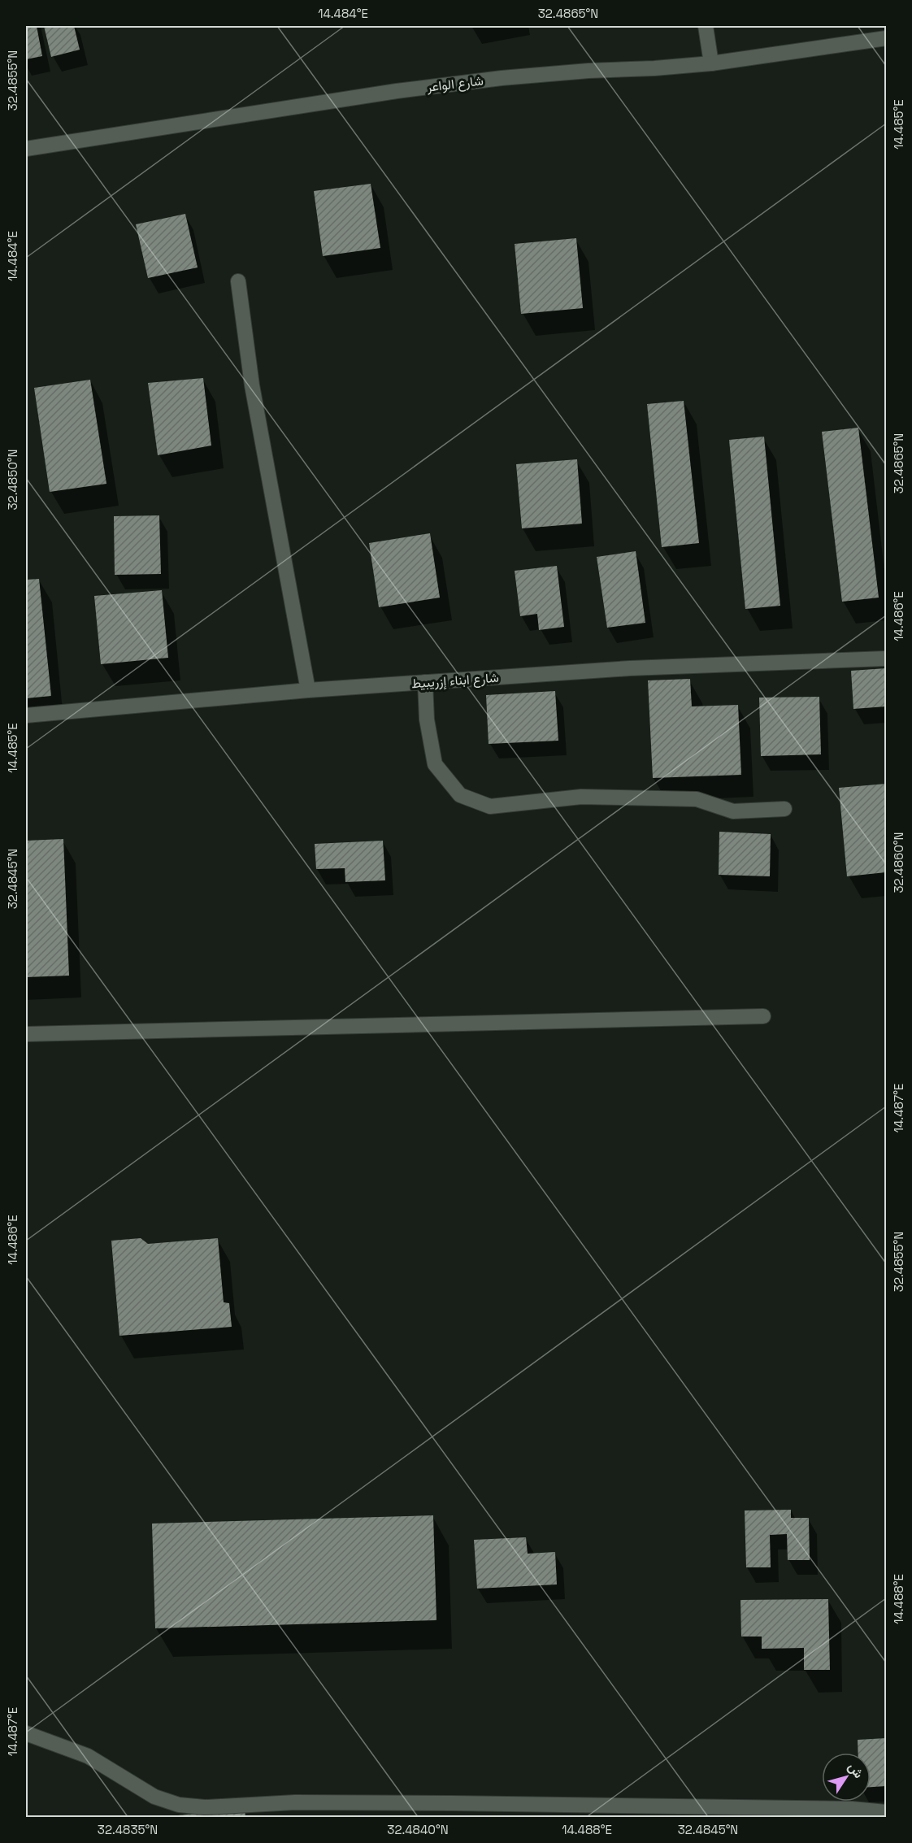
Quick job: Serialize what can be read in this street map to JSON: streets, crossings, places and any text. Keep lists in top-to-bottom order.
{
  "streets": {
    "street": ["شارع الواعر", "شارع ابناء إزريبيط"]
  },
  "north": "top right",
  "coordinates": [
    "14.484°E",
    "32.4865°N",
    "32.4855°N",
    "14.485°E",
    "32.4850°N",
    "14.486°E",
    "32.4860°N",
    "32.4845°N",
    "14.487°E",
    "14.488°E",
    "32.4835°N",
    "32.4840°N"
  ]
}
